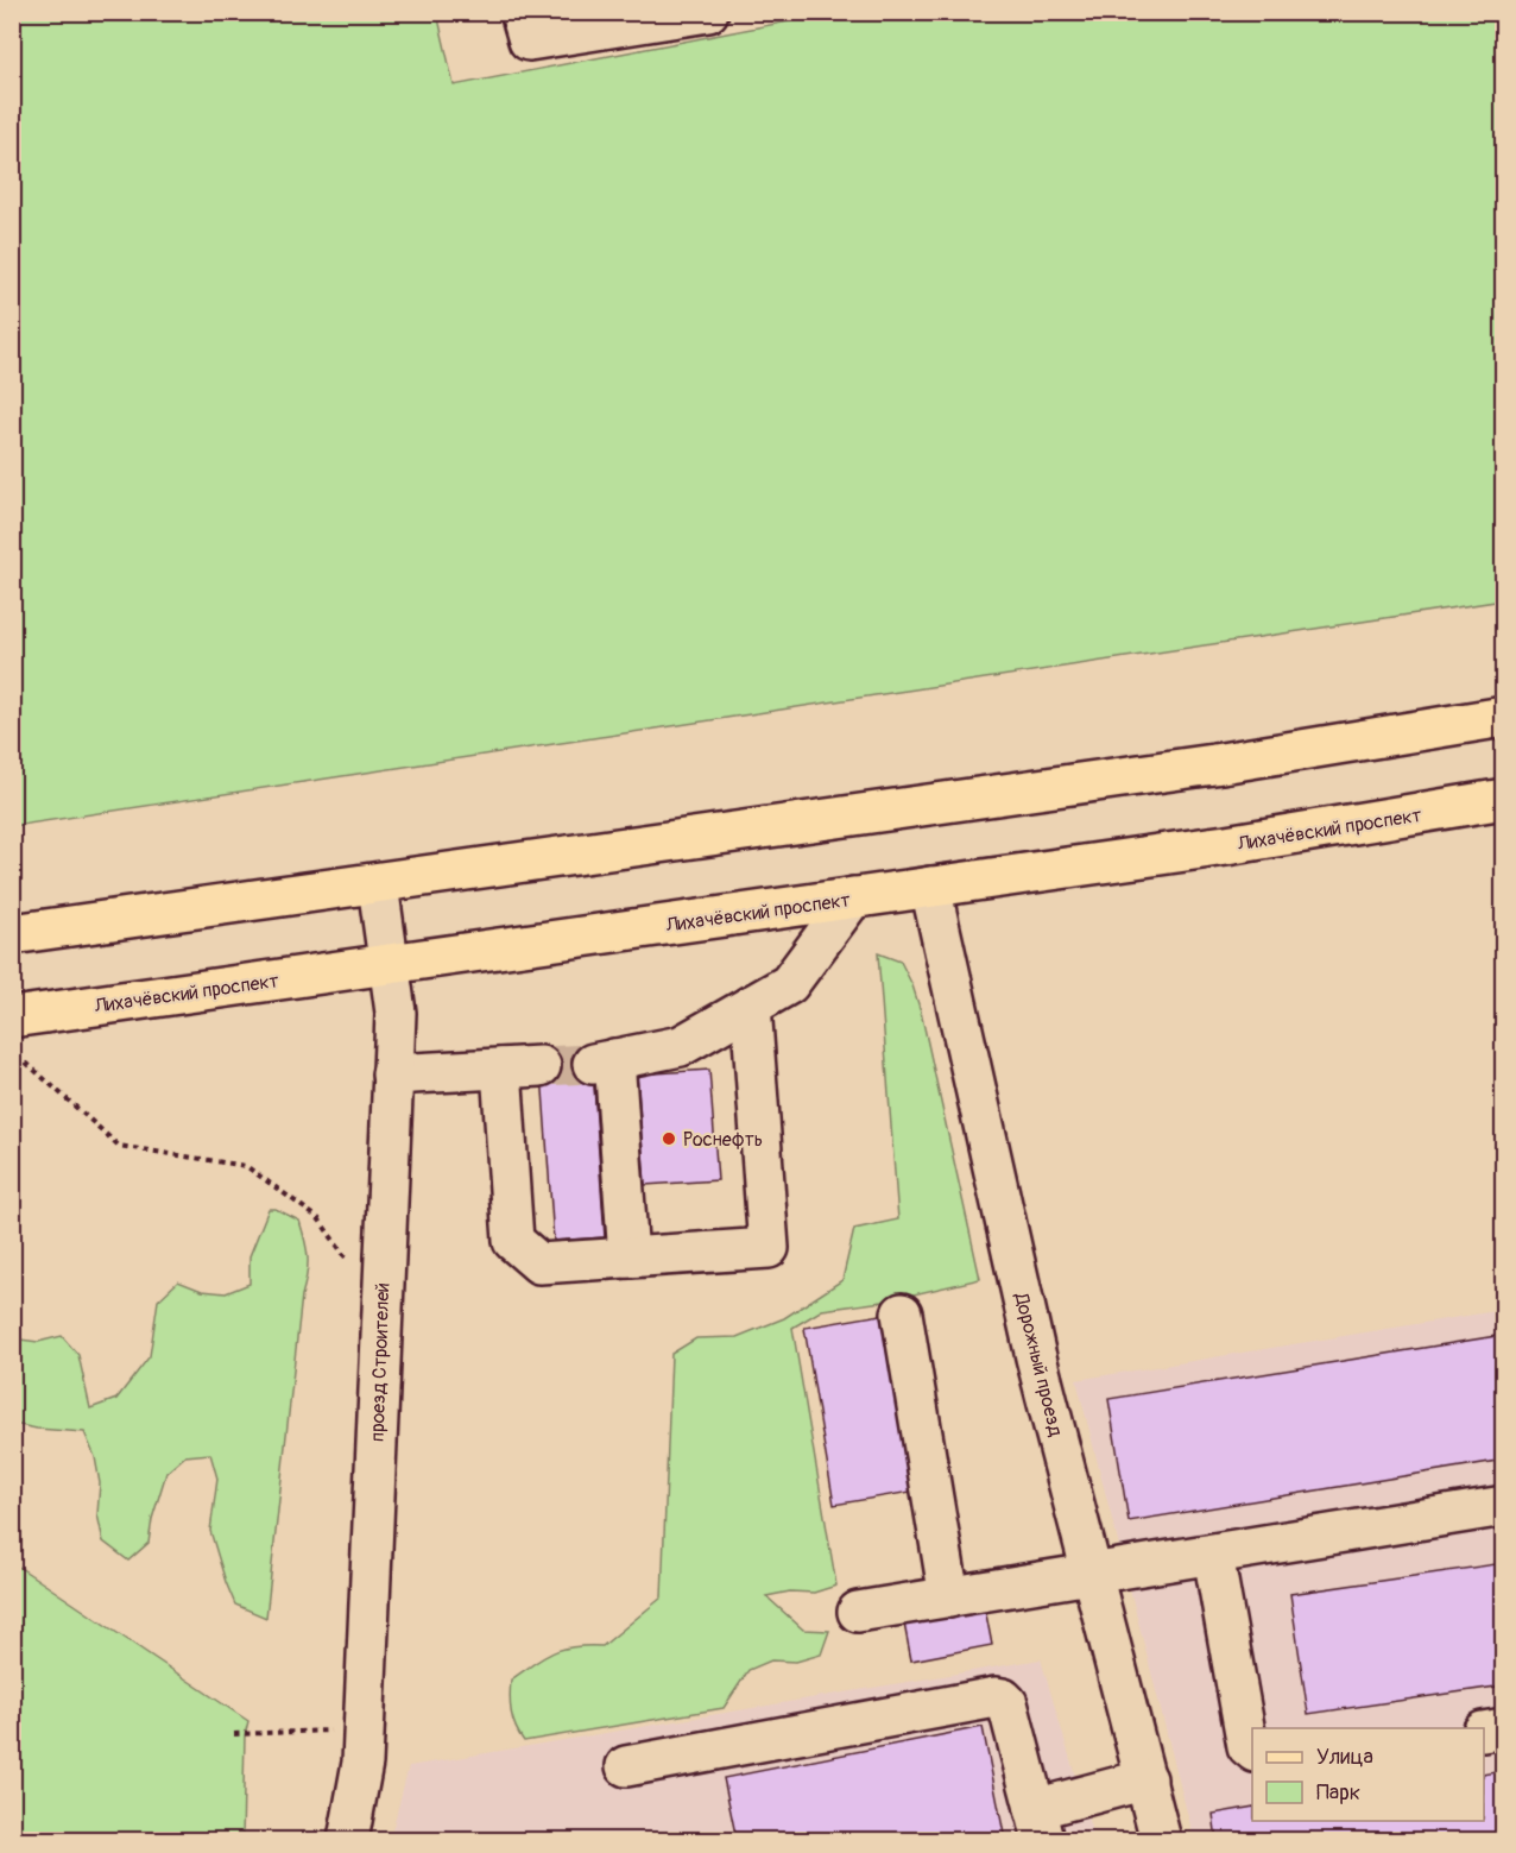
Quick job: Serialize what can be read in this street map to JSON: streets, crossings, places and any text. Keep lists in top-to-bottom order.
{
  "streets": {
    "main road": ["Лихачёвский проспект"],
    "street": ["проезд Строителей", "Дорожный проезд"]
  },
  "crossings": [
    ["Лихачёвский проспект", "проезд Строителей"],
    ["Лихачёвский проспект", "Дорожный проезд"]
  ],
  "places": ["Роснефть"],
  "legend": ["Улица", "Парк"]
}
